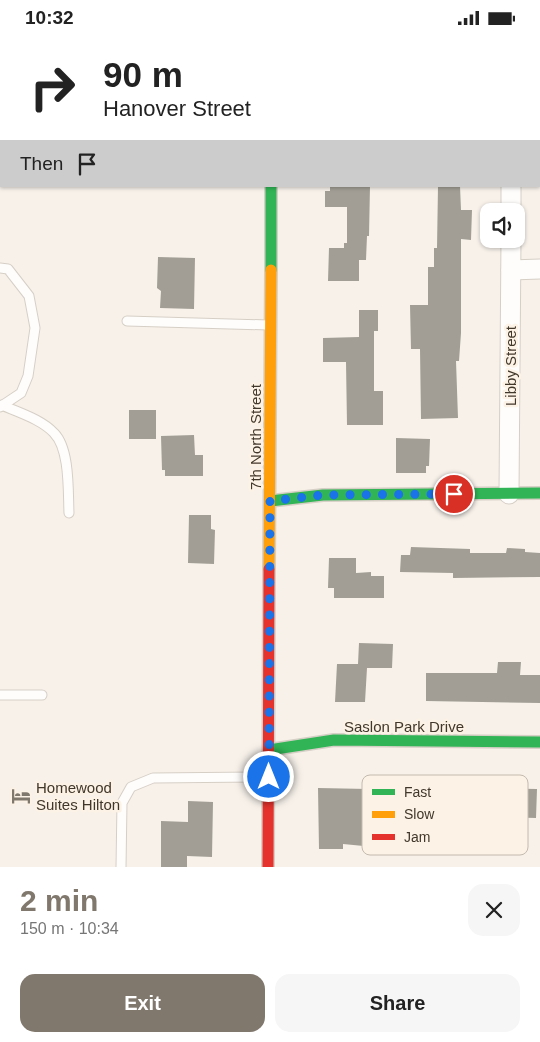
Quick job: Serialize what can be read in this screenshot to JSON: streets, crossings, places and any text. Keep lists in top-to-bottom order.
{
  "streets": {
    "street": ["Libby Street", "7th North Street", "Saslon Park Drive"]
  },
  "crossings": [
    ["7th North Street", "Saslon Park Drive"]
  ],
  "places": {
    "hotel": ["Homewood Suites Hilton"]
  },
  "legend": ["Fast", "Slow", "Jam"],
  "page": {
    "status": "10:32",
    "turn": ["90 m", "Hanover Street"],
    "then": "Then",
    "heading": ["2 min", "150 m · 10:34"],
    "buttons": ["Exit", "Share"]
  }
}
